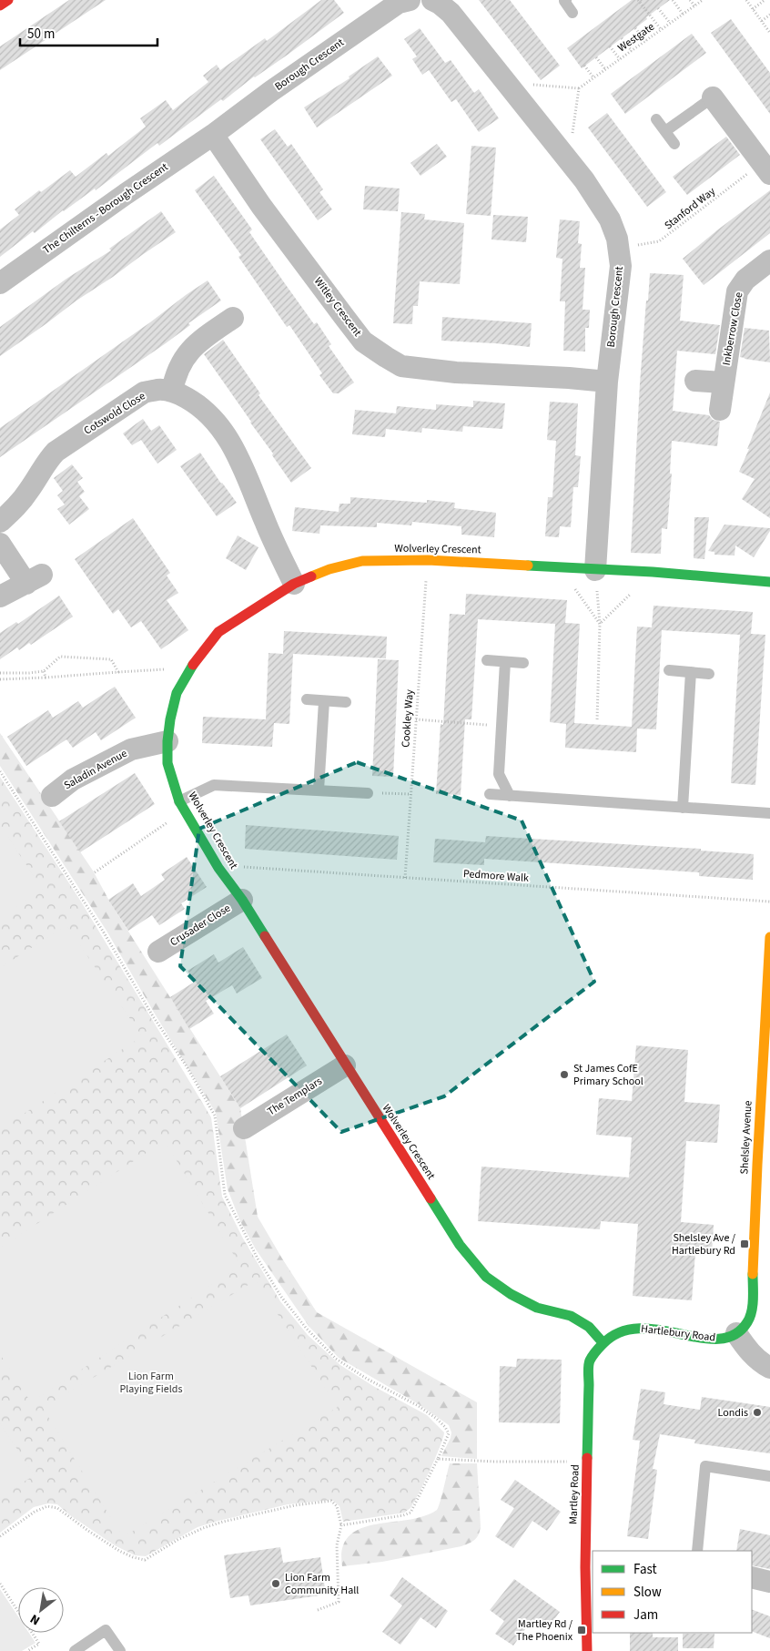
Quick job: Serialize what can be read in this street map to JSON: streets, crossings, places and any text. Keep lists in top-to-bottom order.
{
  "streets": {
    "street": [
      "Borough Crescent",
      "The Chilterns - Borough Crescent",
      "Witley Crescent",
      "Inkberrow Close",
      "Cotswold Close",
      "Wolverley Crescent",
      "Saladin Avenue",
      "Crusader Close",
      "The Templars",
      "Shelsley Avenue",
      "Hartlebury Road",
      "Martley Road"
    ],
    "path": [
      "Westgate",
      "Stanford Way",
      "Cookley Way",
      "Pedmore Walk"
    ]
  },
  "crossings": [
    ["Borough Crescent", "The Chilterns - Borough Crescent"],
    ["Borough Crescent", "Stanford Way"],
    ["Borough Crescent", "Witley Crescent"],
    ["Borough Crescent", "Wolverley Crescent"],
    ["The Chilterns - Borough Crescent", "Witley Crescent"],
    ["Cotswold Close", "Wolverley Crescent"],
    ["Wolverley Crescent", "Cookley Way"],
    ["Wolverley Crescent", "Saladin Avenue"],
    ["Wolverley Crescent", "Pedmore Walk"],
    ["Wolverley Crescent", "Crusader Close"],
    ["Wolverley Crescent", "The Templars"],
    ["Wolverley Crescent", "Hartlebury Road"],
    ["Wolverley Crescent", "Martley Road"],
    ["Cookley Way", "Pedmore Walk"],
    ["Shelsley Avenue", "Hartlebury Road"],
    ["Hartlebury Road", "Martley Road"]
  ],
  "parks": ["Lion Farm Playing Fields"],
  "places": {
    "other": ["St James CofE Primary School", "Londis", "Lion Farm Community Hall"],
    "transit": ["Shelsley Ave / Hartlebury Rd", "Martley Rd / The Phoenix"]
  },
  "legend": ["Fast", "Slow", "Jam"],
  "scale_bar": "50 m",
  "north": "bottom left"
}
